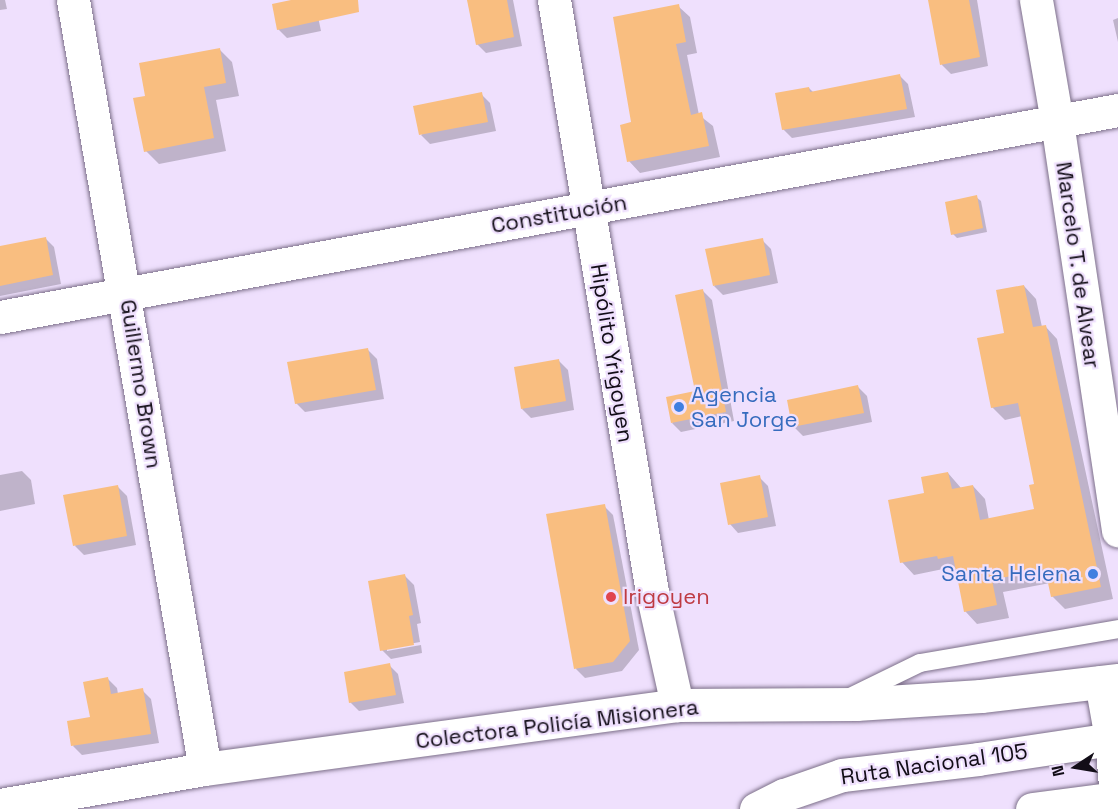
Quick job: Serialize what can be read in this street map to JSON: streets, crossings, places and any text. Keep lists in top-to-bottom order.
{
  "streets": {
    "main road": [
      "Constitución",
      "Marcelo T. de Alvear",
      "Hipólito Yrigoyen",
      "Guillermo Brown",
      "Colectora Policía Misionera",
      "Ruta Nacional 105"
    ]
  },
  "crossings": [
    ["Constitución", "Marcelo T. de Alvear"],
    ["Constitución", "Hipólito Yrigoyen"],
    ["Constitución", "Guillermo Brown"],
    ["Hipólito Yrigoyen", "Colectora Policía Misionera"],
    ["Guillermo Brown", "Colectora Policía Misionera"]
  ],
  "places": ["Agencia San Jorge", "Santa Helena", "Irigoyen"],
  "north": "left"
}
